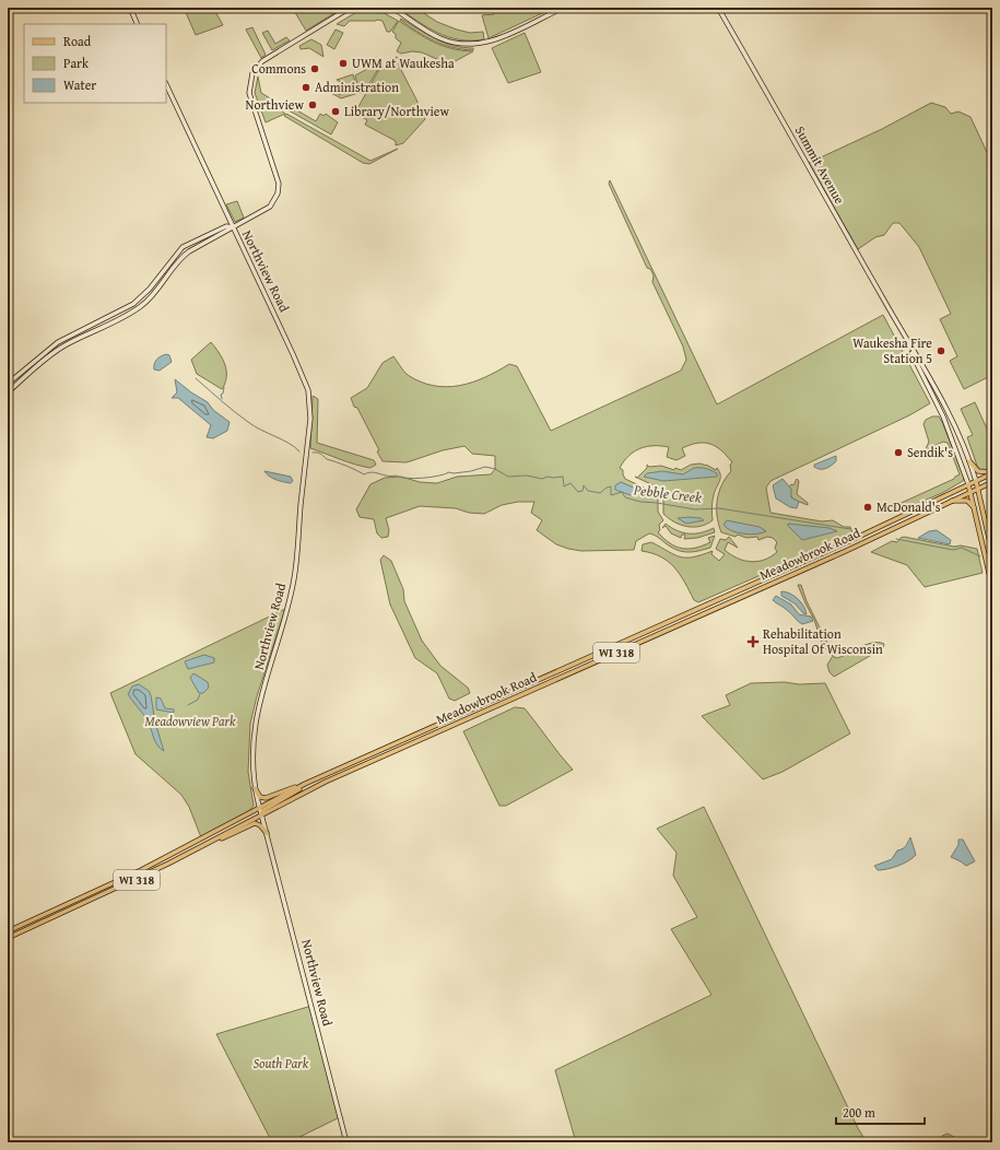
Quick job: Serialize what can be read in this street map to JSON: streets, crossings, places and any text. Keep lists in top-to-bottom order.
{
  "streets": {
    "main road": ["Summit Avenue", "Meadowbrook Road", "WI 318"],
    "street": ["Northview Road"]
  },
  "crossings": [
    ["Summit Avenue", "Meadowbrook Road"],
    ["Northview Road", "Meadowbrook Road"]
  ],
  "water": ["Pebble Creek"],
  "parks": ["Meadowview Park", "South Park"],
  "places": {
    "other": [
      "UWM at Waukesha",
      "Commons",
      "Administration",
      "Northview",
      "Library/Northview",
      "Waukesha Fire Station 5",
      "Sendik's",
      "McDonald's"
    ],
    "health": ["Rehabilitation Hospital Of Wisconsin"]
  },
  "legend": ["Road", "Park", "Water"],
  "scale_bar": "200 m"
}
